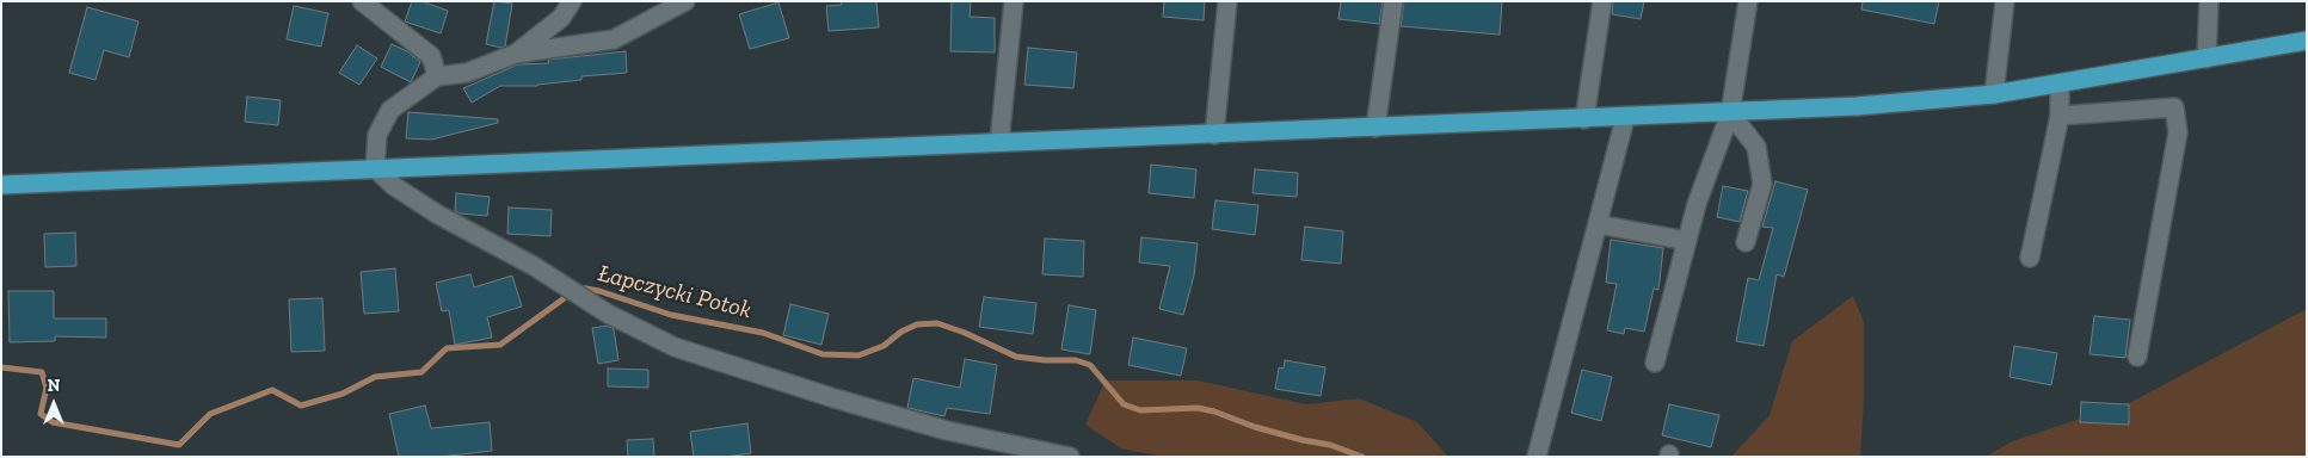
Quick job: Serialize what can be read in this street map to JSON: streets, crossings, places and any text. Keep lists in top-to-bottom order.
{
  "water": ["Łapczycki Potok"],
  "north": "top"
}
